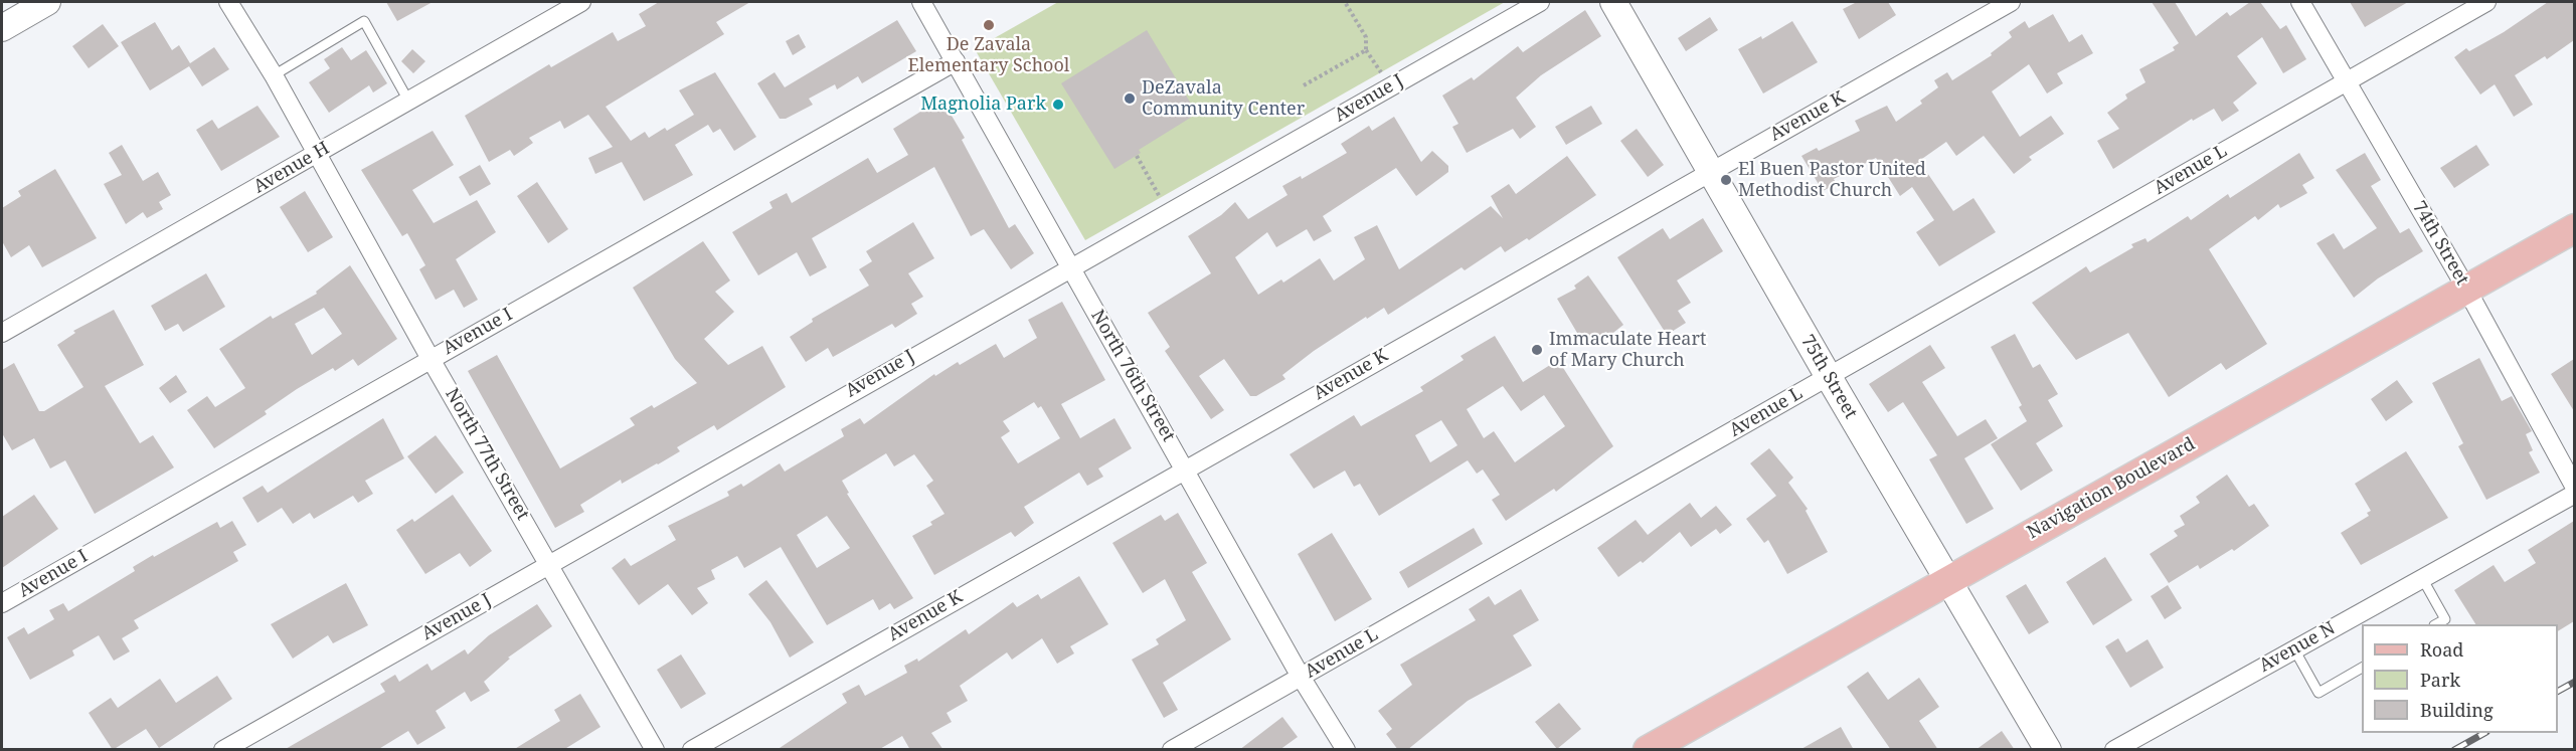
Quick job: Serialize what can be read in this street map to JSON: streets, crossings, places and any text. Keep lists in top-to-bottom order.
{
  "streets": {
    "main road": ["75th Street", "Navigation Boulevard"],
    "street": [
      "Avenue J",
      "Avenue K",
      "Avenue H",
      "Avenue L",
      "74th Street",
      "Avenue I",
      "North 76th Street",
      "North 77th Street",
      "Avenue N"
    ]
  },
  "crossings": [
    ["Avenue J", "North 76th Street"],
    ["Avenue J", "North 77th Street"],
    ["Avenue K", "North 76th Street"],
    ["Avenue K", "75th Street"],
    ["Avenue H", "North 77th Street"],
    ["Avenue L", "74th Street"],
    ["Avenue L", "North 76th Street"],
    ["Avenue L", "75th Street"],
    ["74th Street", "Navigation Boulevard"],
    ["Avenue I", "North 76th Street"],
    ["Avenue I", "North 77th Street"],
    ["75th Street", "Navigation Boulevard"]
  ],
  "places": [
    "De Zavala Elementary School",
    "DeZavala Community Center",
    "Magnolia Park",
    "El Buen Pastor United Methodist Church",
    "Immaculate Heart of Mary Church"
  ],
  "legend": ["Road", "Park", "Building"]
}
